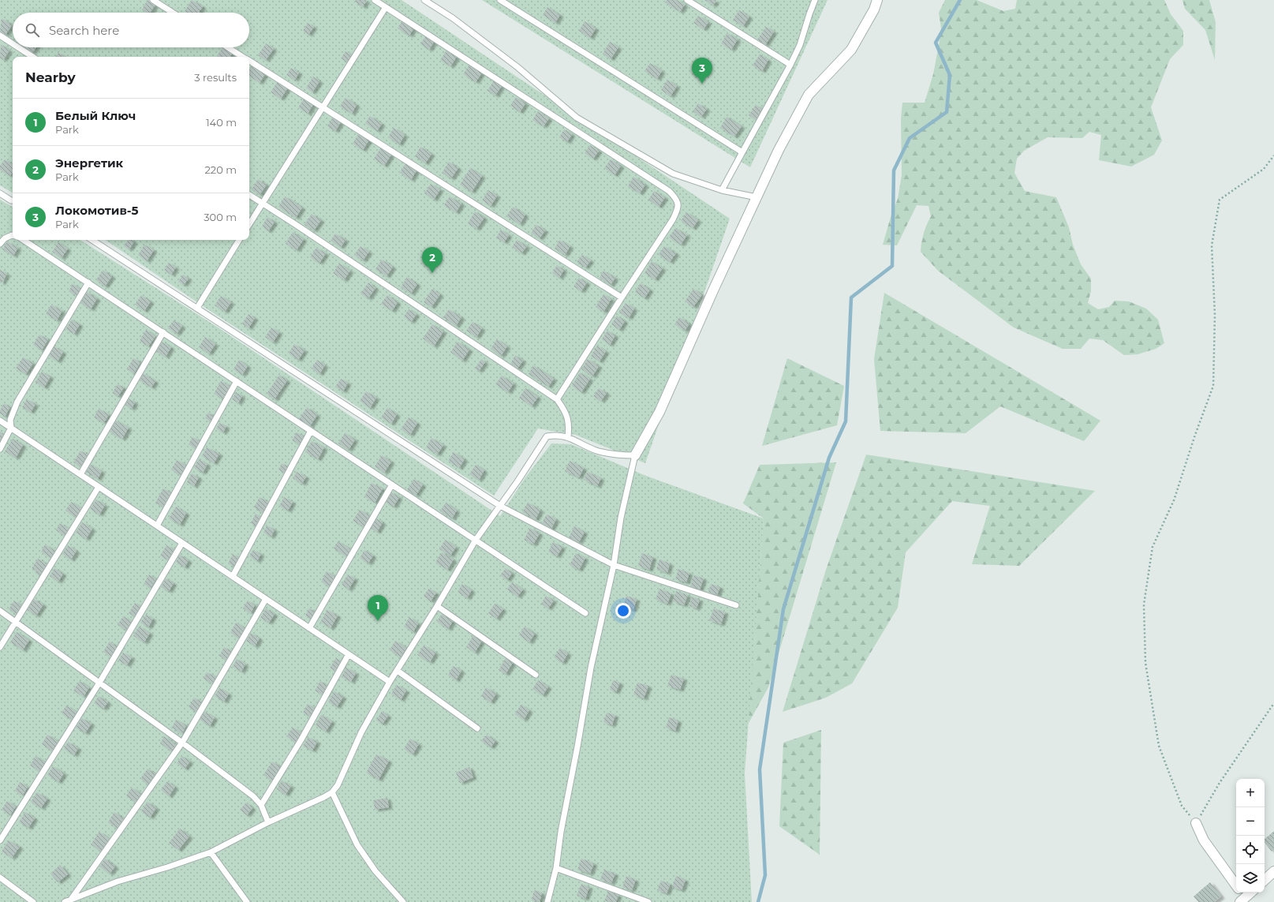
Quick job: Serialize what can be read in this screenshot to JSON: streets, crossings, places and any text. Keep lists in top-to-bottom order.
{
  "page": {
    "search": "Search here",
    "heading": ["Nearby", "3 results"],
    "pins": ["3", "2", "1"],
    "list": [
      {
        "mark": "1",
        "name": "Белый Ключ",
        "note": "Park",
        "value": "140 m"
      },
      {
        "mark": "2",
        "name": "Энергетик",
        "note": "Park",
        "value": "220 m"
      },
      {
        "mark": "3",
        "name": "Локомотив-5",
        "note": "Park",
        "value": "300 m"
      }
    ],
    "map_buttons": ["+", "−"]
  }
}
